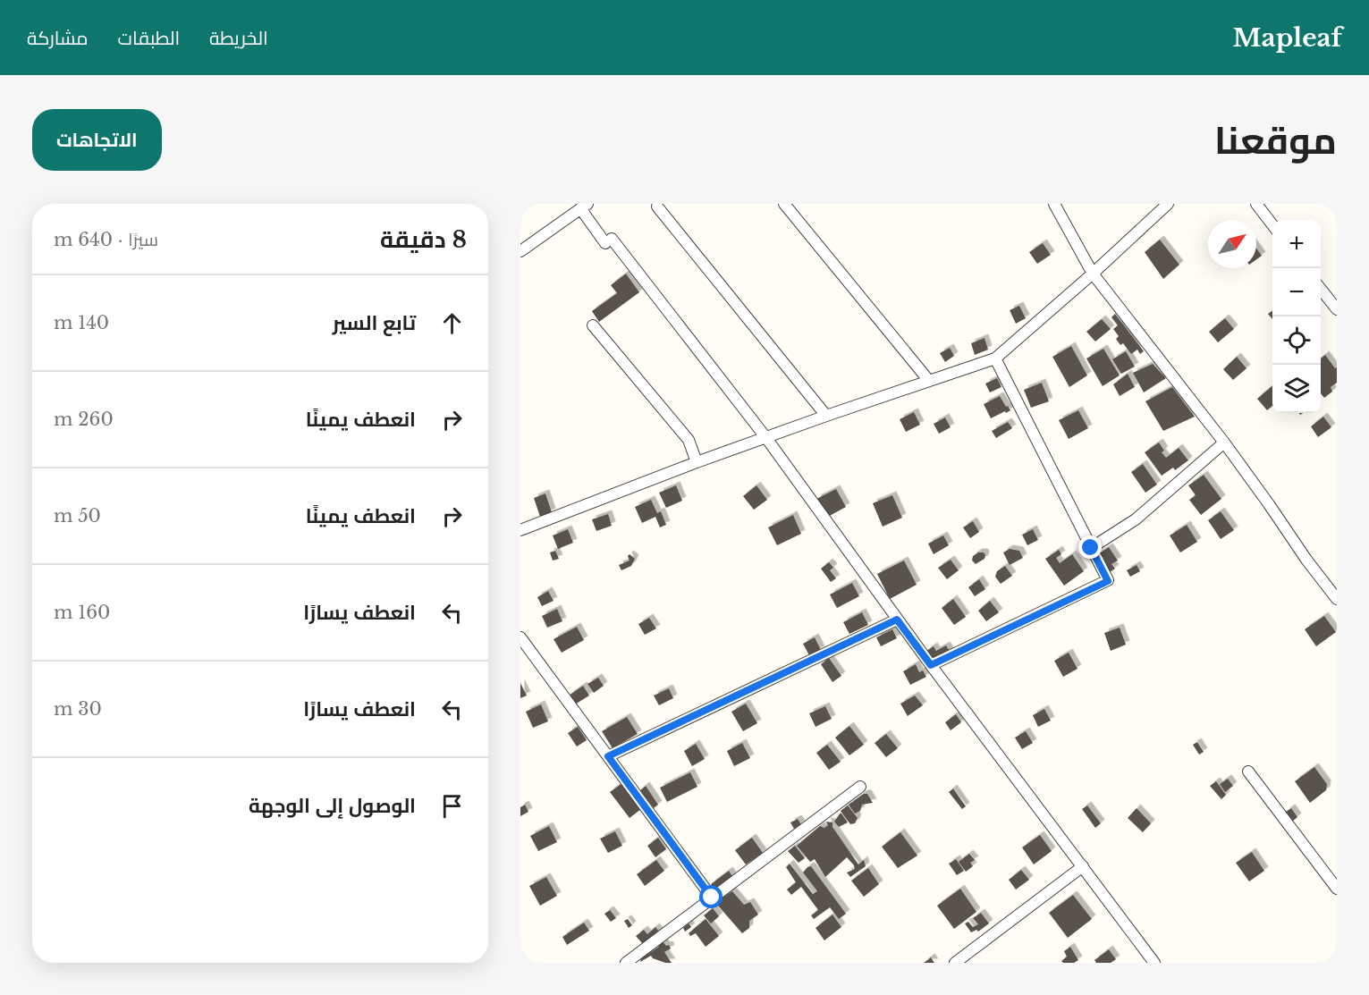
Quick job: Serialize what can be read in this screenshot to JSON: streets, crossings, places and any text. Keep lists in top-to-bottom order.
{
  "north": "top right",
  "page": {
    "header": "Mapleaf",
    "nav": ["الخريطة", "الطبقات", "مشاركة"],
    "title": "موقعنا",
    "buttons": "الاتجاهات",
    "heading": ["8 دقيقة", "سيرًا · 640 m"],
    "map_buttons": ["+", "−"],
    "list": [
      ["تابع السير", "140 m"],
      ["انعطف يمينًا", "260 m"],
      ["انعطف يمينًا", "50 m"],
      ["انعطف يسارًا", "160 m"],
      ["انعطف يسارًا", "30 m"],
      "الوصول إلى الوجهة"
    ]
  }
}
